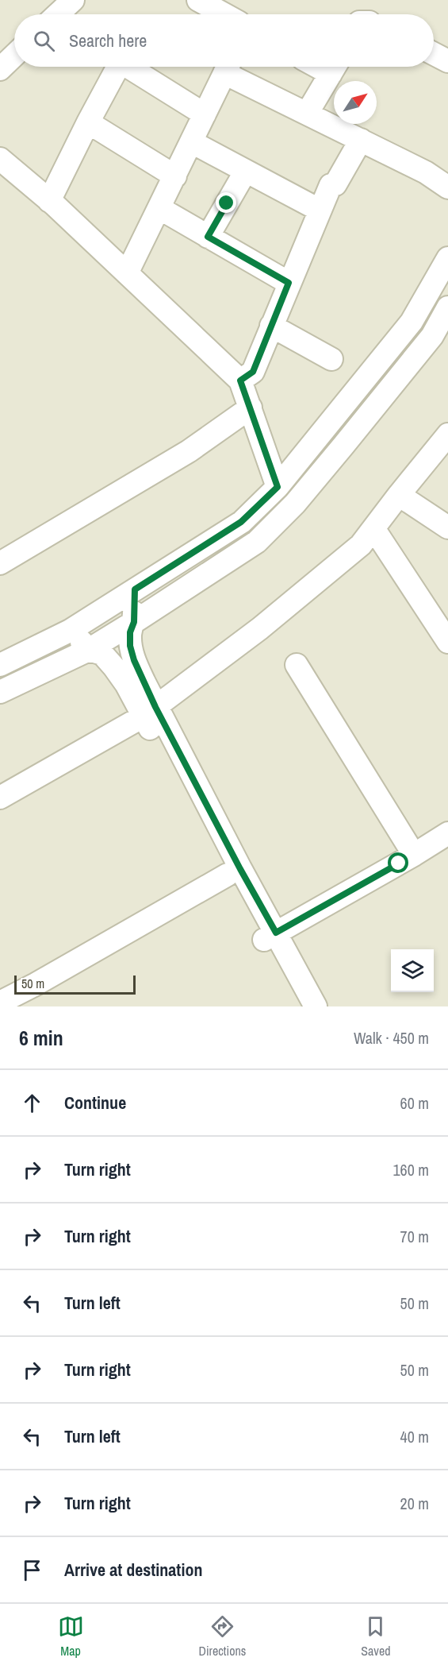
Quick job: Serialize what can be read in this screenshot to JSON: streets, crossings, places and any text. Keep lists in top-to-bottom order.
{
  "scale_bar": "50 m",
  "north": "top right",
  "page": {
    "search": "Search here",
    "scale": "50 m",
    "heading": ["6 min", "Walk · 450 m"],
    "list": [
      ["Continue", "60 m"],
      ["Turn right", "160 m"],
      ["Turn right", "70 m"],
      ["Turn left", "50 m"],
      ["Turn right", "50 m"],
      ["Turn left", "40 m"],
      ["Turn right", "20 m"],
      "Arrive at destination"
    ],
    "nav": ["Map", "Directions", "Saved"]
  }
}
